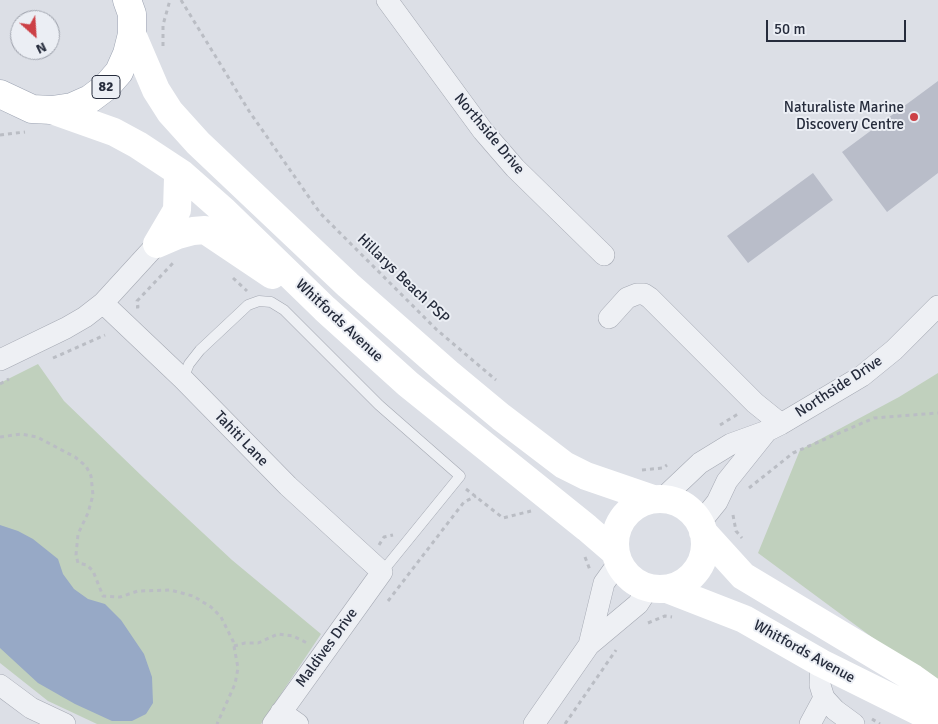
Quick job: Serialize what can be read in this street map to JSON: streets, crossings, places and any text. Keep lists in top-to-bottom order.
{
  "streets": {
    "main road": ["82", "Whitfords Avenue"],
    "street": ["Northside Drive", "Tahiti Lane", "Maldives Drive"],
    "path": ["Hillarys Beach PSP"]
  },
  "crossings": [
    ["82", "Whitfords Avenue"],
    ["Northside Drive", "Whitfords Avenue"],
    ["Tahiti Lane", "Maldives Drive"]
  ],
  "places": ["Naturaliste Marine Discovery Centre"],
  "scale_bar": "50 m",
  "north": "bottom right"
}
